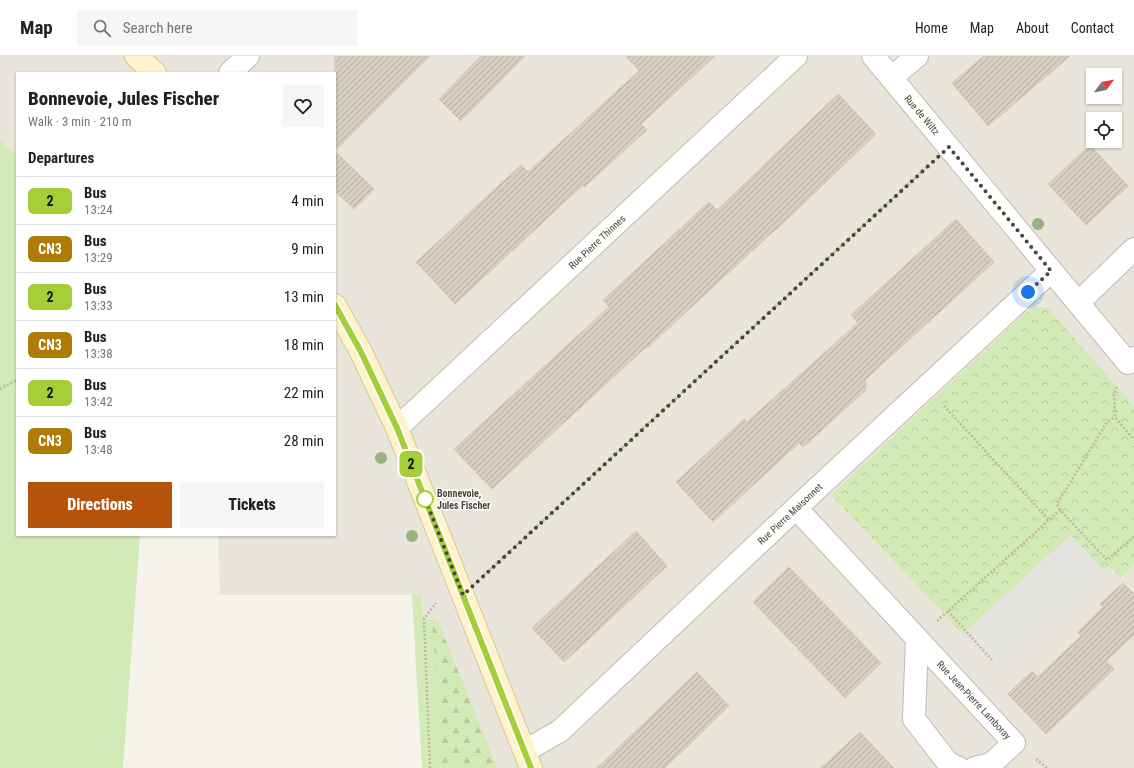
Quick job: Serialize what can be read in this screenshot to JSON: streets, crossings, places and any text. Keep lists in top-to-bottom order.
{
  "streets": {
    "street": [
      "Rue de Wiltz",
      "Rue Pierre Thinnes",
      "Rue Pierre Maisonnet",
      "Rue Jean-Pierre Lamboray"
    ]
  },
  "crossings": [
    ["Rue de Wiltz", "Rue Pierre Maisonnet"],
    ["Rue Pierre Maisonnet", "Rue Jean-Pierre Lamboray"]
  ],
  "places": ["Bonnevoie, Jules Fischer"],
  "lines": ["bus line 2"],
  "north": "top right",
  "page": {
    "header": "Map",
    "search": "Search here",
    "nav": [
      "Home",
      "Map",
      "About",
      "Contact"
    ],
    "on_map": "2",
    "heading": [
      ["Bonnevoie, Jules Fischer", "Walk · 3 min · 210 m"],
      "Departures"
    ],
    "list": [
      {
        "mark": "2",
        "name": "Bus",
        "note": "13:24",
        "value": "4 min"
      },
      {
        "mark": "CN3",
        "name": "Bus",
        "note": "13:29",
        "value": "9 min"
      },
      {
        "mark": "2",
        "name": "Bus",
        "note": "13:33",
        "value": "13 min"
      },
      {
        "mark": "CN3",
        "name": "Bus",
        "note": "13:38",
        "value": "18 min"
      },
      {
        "mark": "2",
        "name": "Bus",
        "note": "13:42",
        "value": "22 min"
      },
      {
        "mark": "CN3",
        "name": "Bus",
        "note": "13:48",
        "value": "28 min"
      }
    ],
    "buttons": ["Directions", "Tickets"]
  }
}
